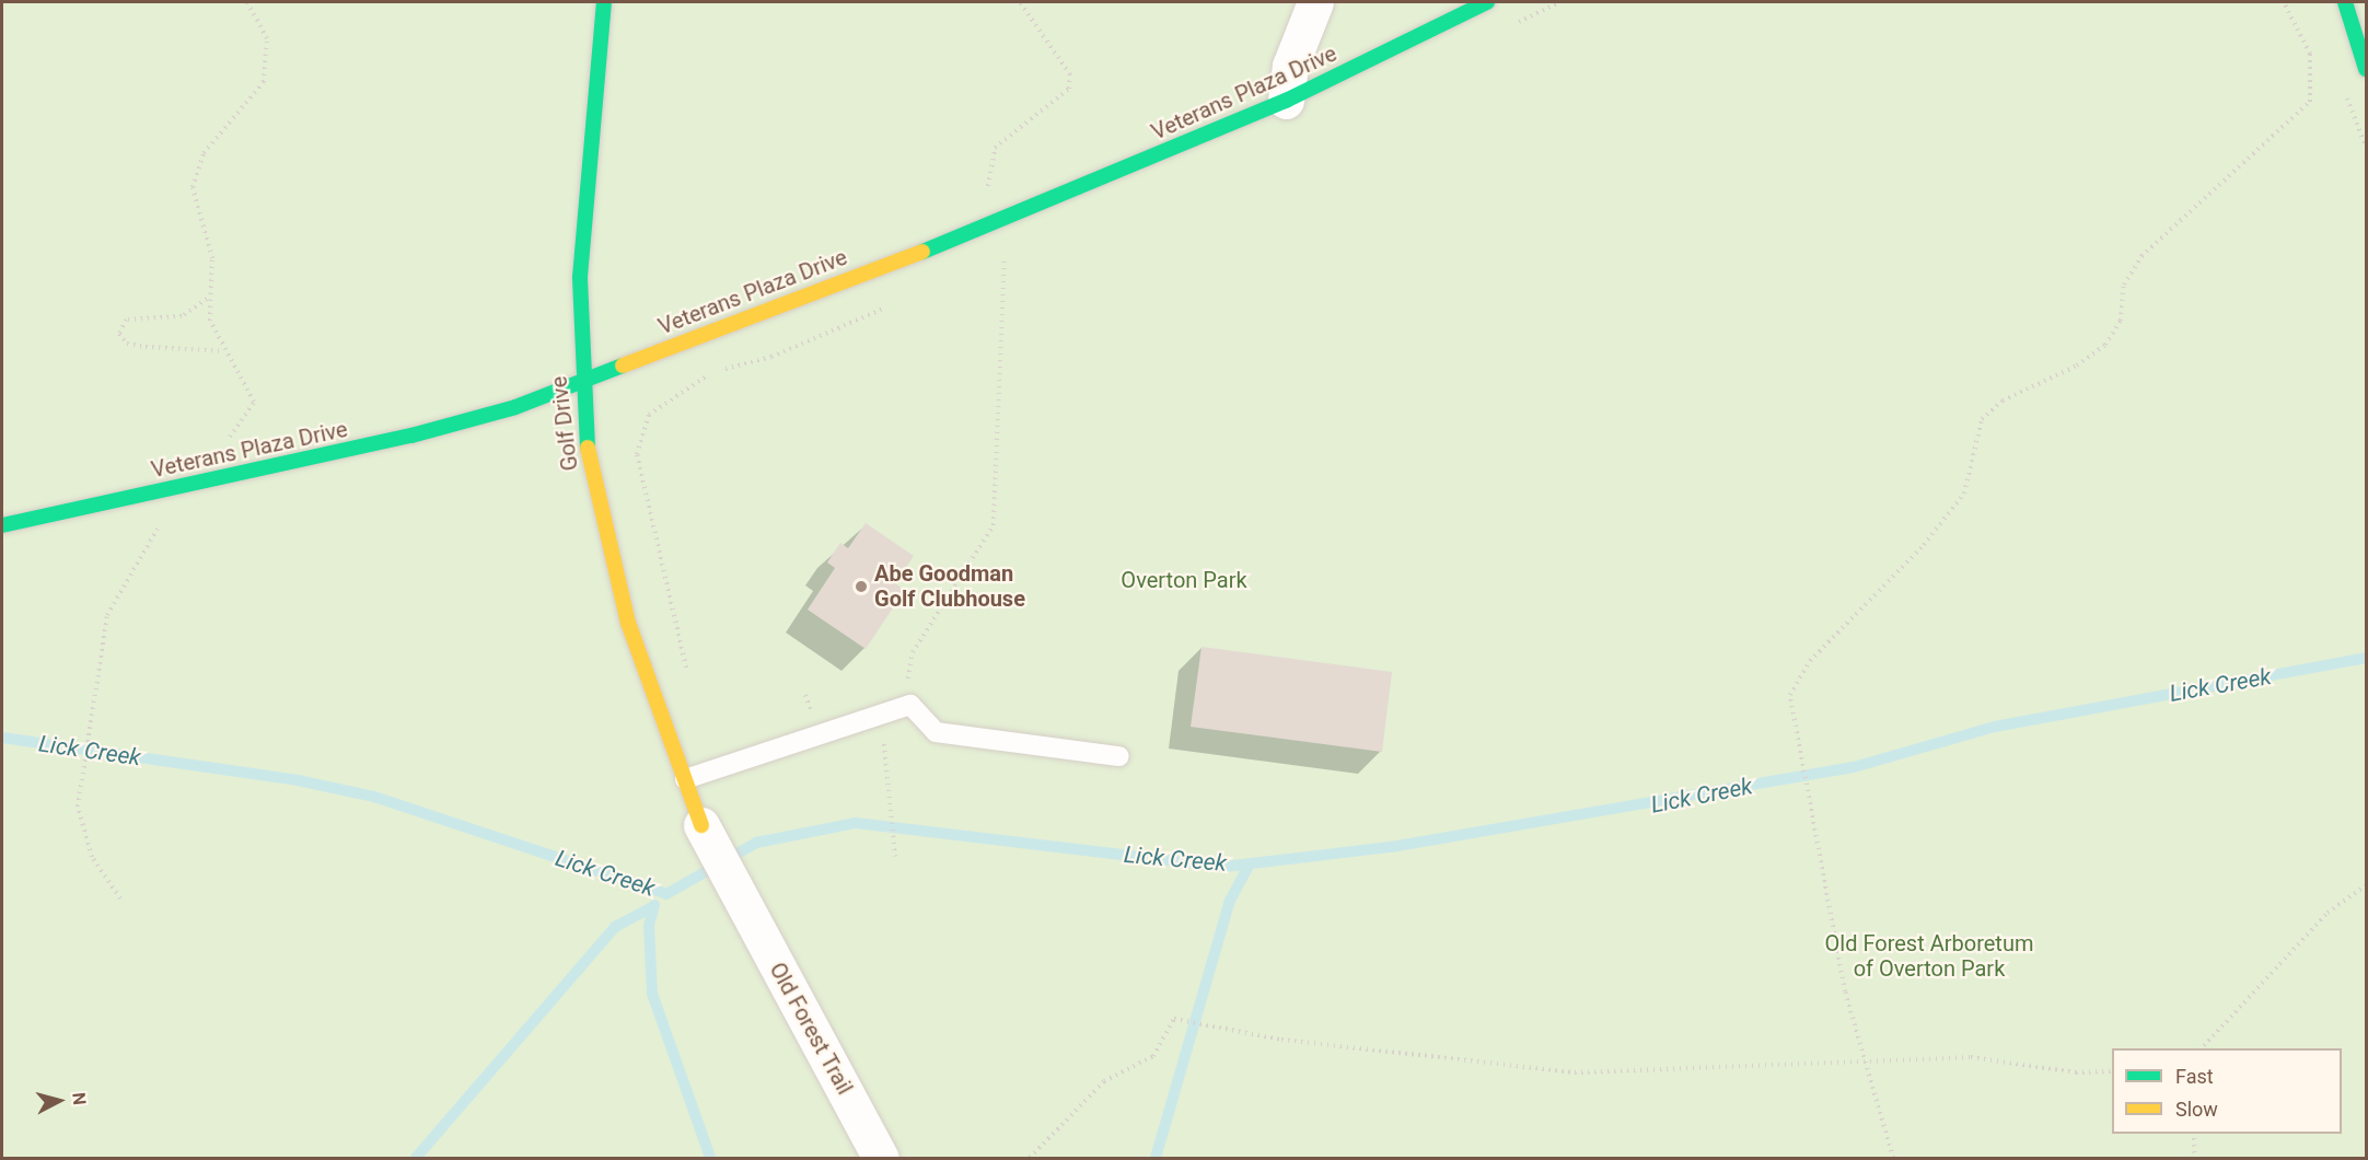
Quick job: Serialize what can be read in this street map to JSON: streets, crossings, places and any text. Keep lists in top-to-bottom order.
{
  "streets": {
    "street": ["Veterans Plaza Drive", "Golf Drive", "Old Forest Trail"]
  },
  "crossings": [
    ["Veterans Plaza Drive", "Golf Drive"],
    ["Golf Drive", "Old Forest Trail"]
  ],
  "water": ["Lick Creek"],
  "parks": ["Overton Park", "Old Forest Arboretum of Overton Park"],
  "places": ["Abe Goodman Golf Clubhouse"],
  "legend": ["Fast", "Slow"],
  "north": "right"
}
